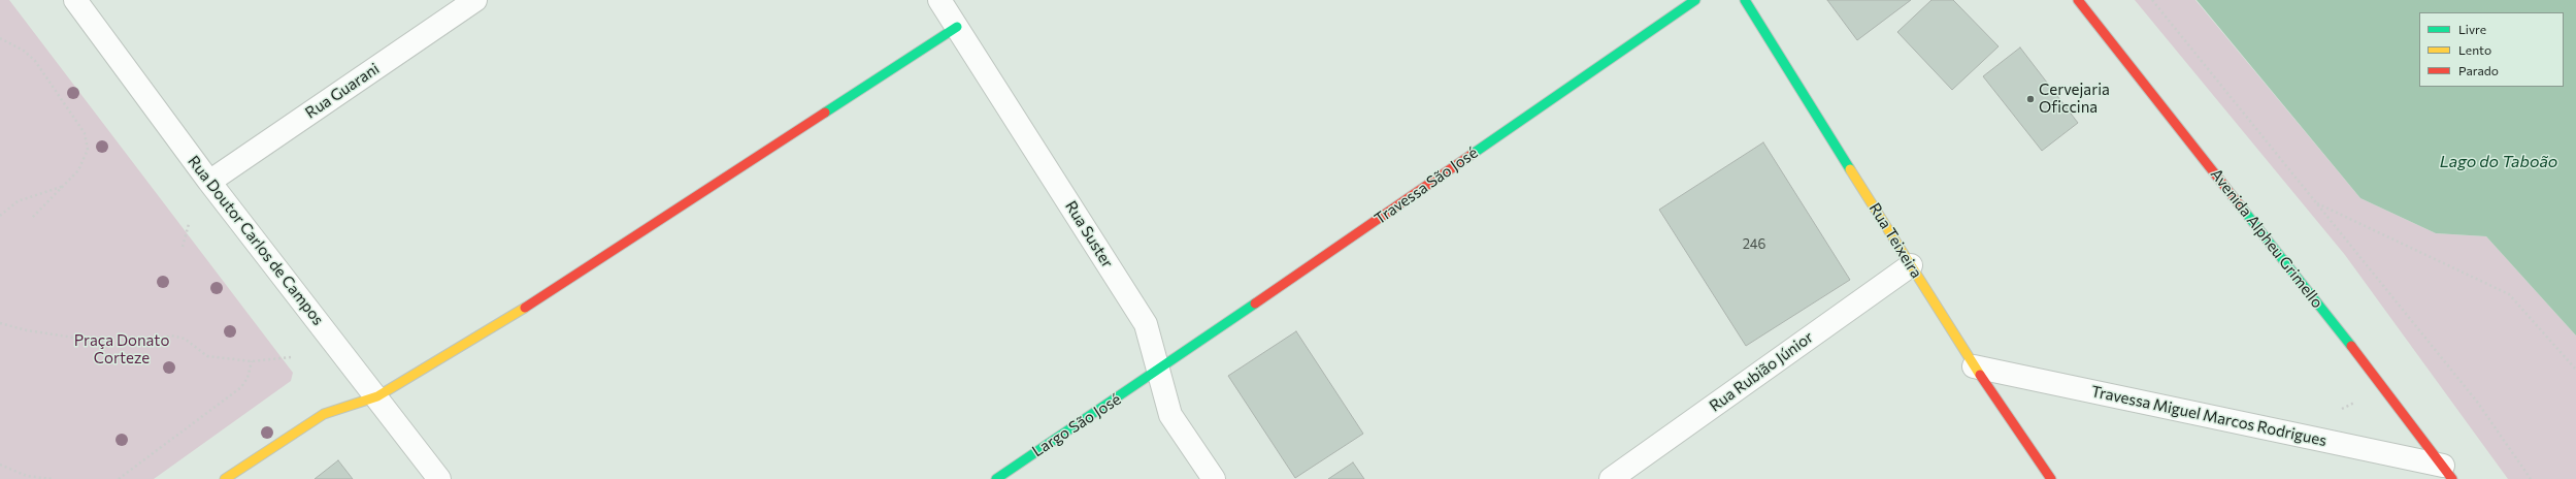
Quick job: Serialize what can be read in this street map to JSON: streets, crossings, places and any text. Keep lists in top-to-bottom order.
{
  "streets": {
    "street": [
      "Rua Guarani",
      "Travessa São José",
      "Rua Suster",
      "Avenida Alpheu Grimello",
      "Rua Doutor Carlos de Campos",
      "Rua Teixeira",
      "Rua Rubião Júnior",
      "Travessa Miguel Marcos Rodrigues",
      "Largo São José"
    ]
  },
  "crossings": [
    ["Rua Guarani", "Rua Doutor Carlos de Campos"],
    ["Travessa São José", "Rua Suster"],
    ["Travessa São José", "Largo São José"],
    ["Rua Suster", "Largo São José"],
    ["Avenida Alpheu Grimello", "Travessa Miguel Marcos Rodrigues"],
    ["Rua Teixeira", "Rua Rubião Júnior"],
    ["Rua Teixeira", "Travessa Miguel Marcos Rodrigues"]
  ],
  "water": ["Lago do Taboão"],
  "parks": ["Praça Donato Corteze"],
  "places": ["Cervejaria Oficcina"],
  "house_numbers": ["246"],
  "legend": ["Livre", "Lento", "Parado"]
}
